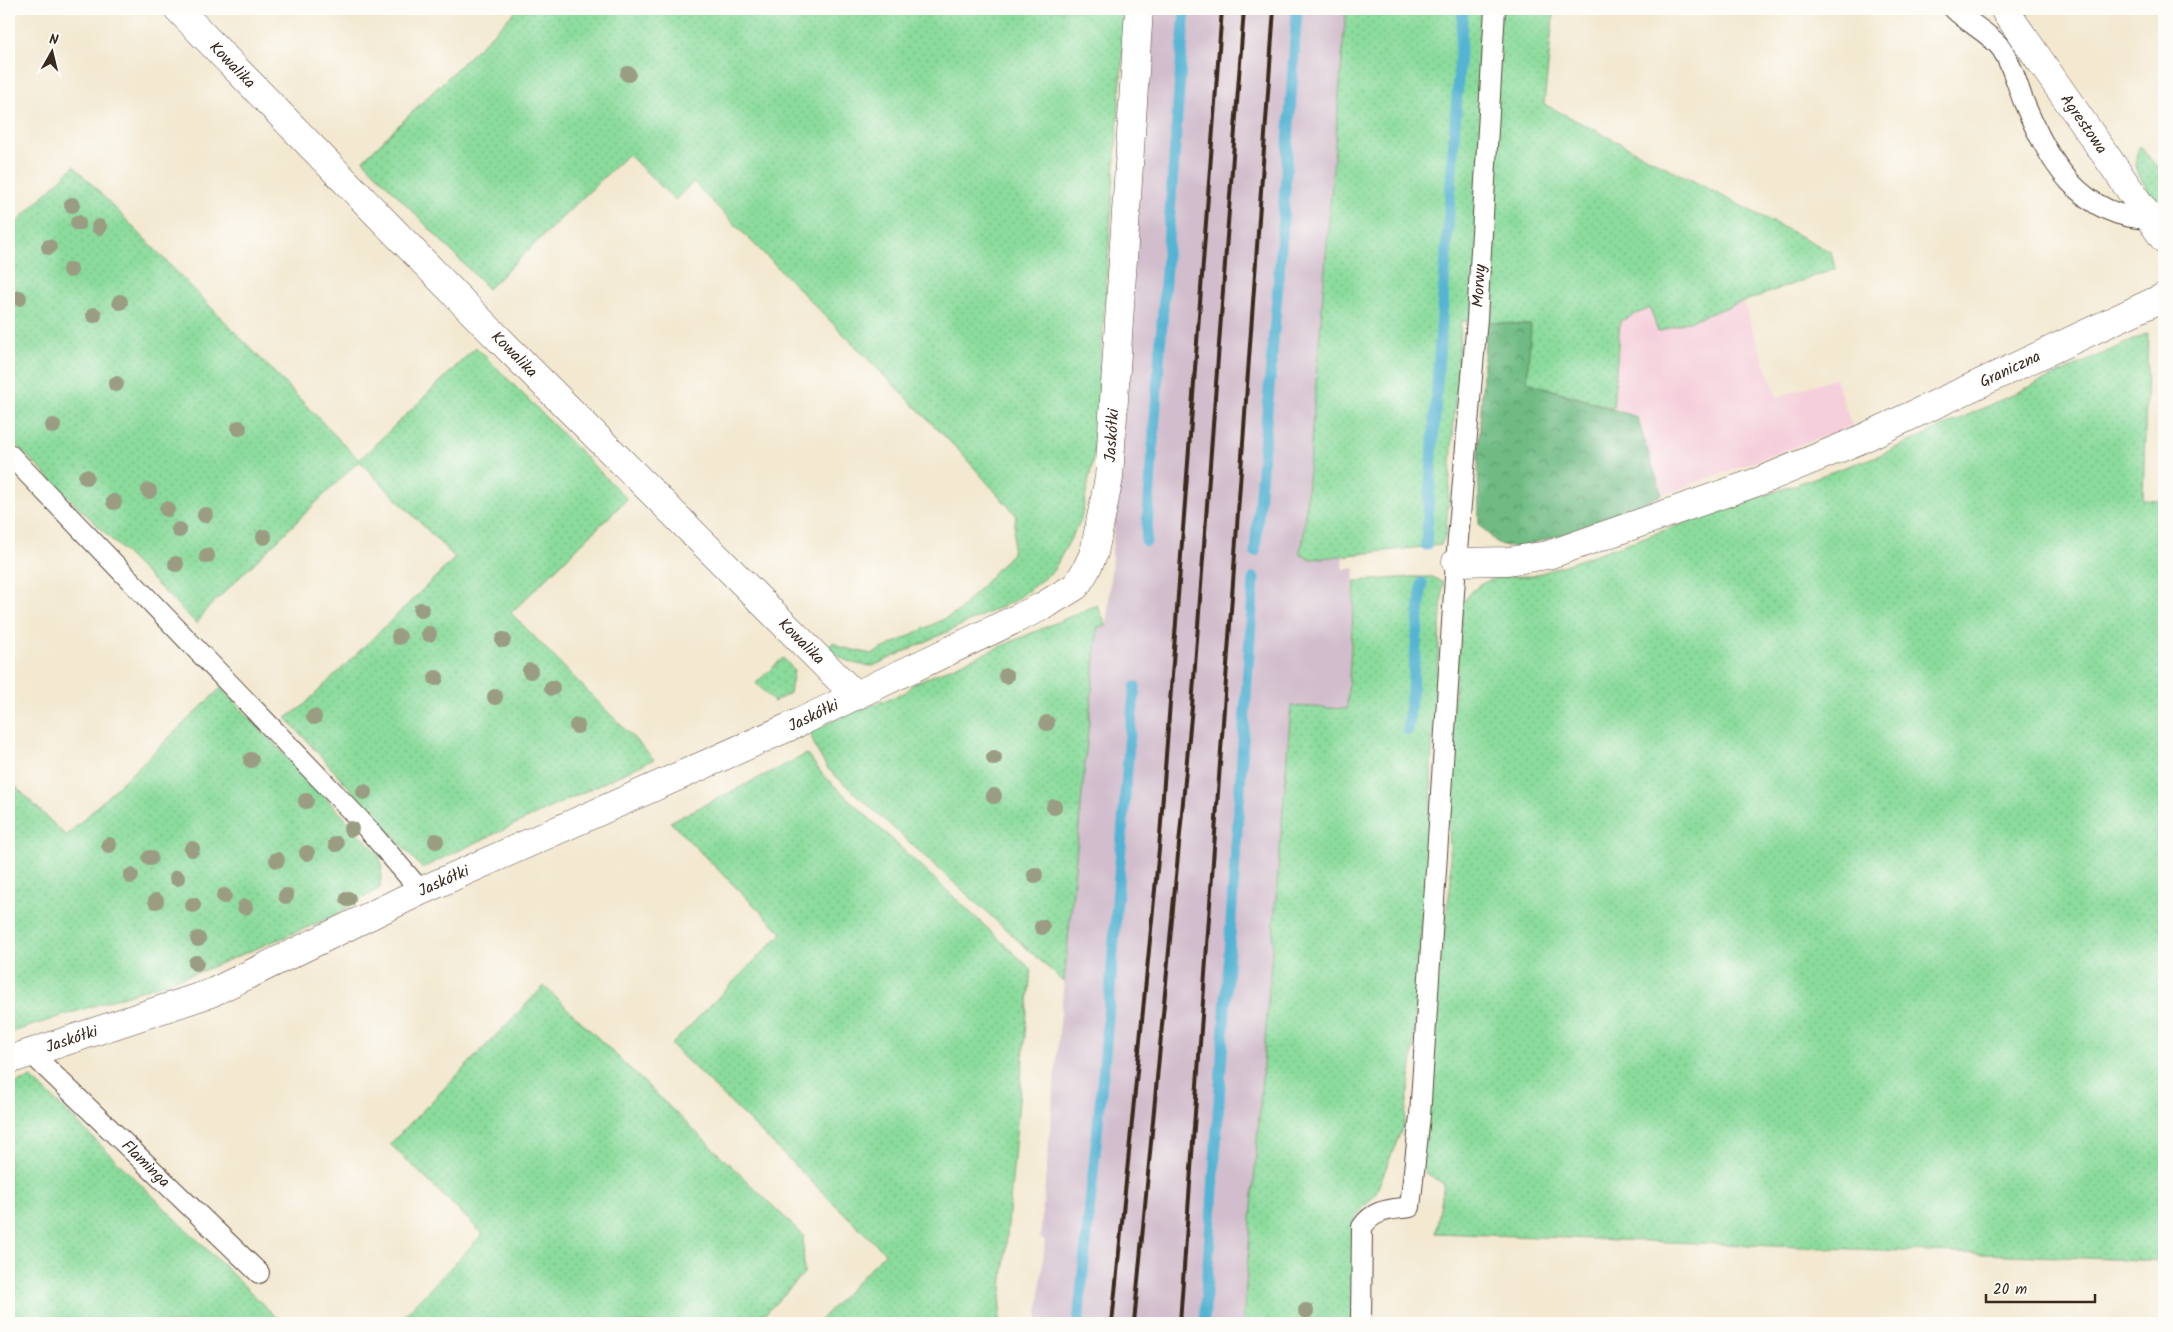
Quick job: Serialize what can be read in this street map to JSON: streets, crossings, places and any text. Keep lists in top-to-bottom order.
{
  "streets": {
    "street": [
      "Kowalika",
      "Agrestowa",
      "Graniczna",
      "Jaskółki"
    ],
    "lane": ["Morwy", "Flaminga"]
  },
  "crossings": [
    ["Kowalika", "Jaskółki"],
    ["Morwy", "Graniczna"],
    ["Jaskółki", "Flaminga"]
  ],
  "scale_bar": "20 m",
  "north": "top"
}
